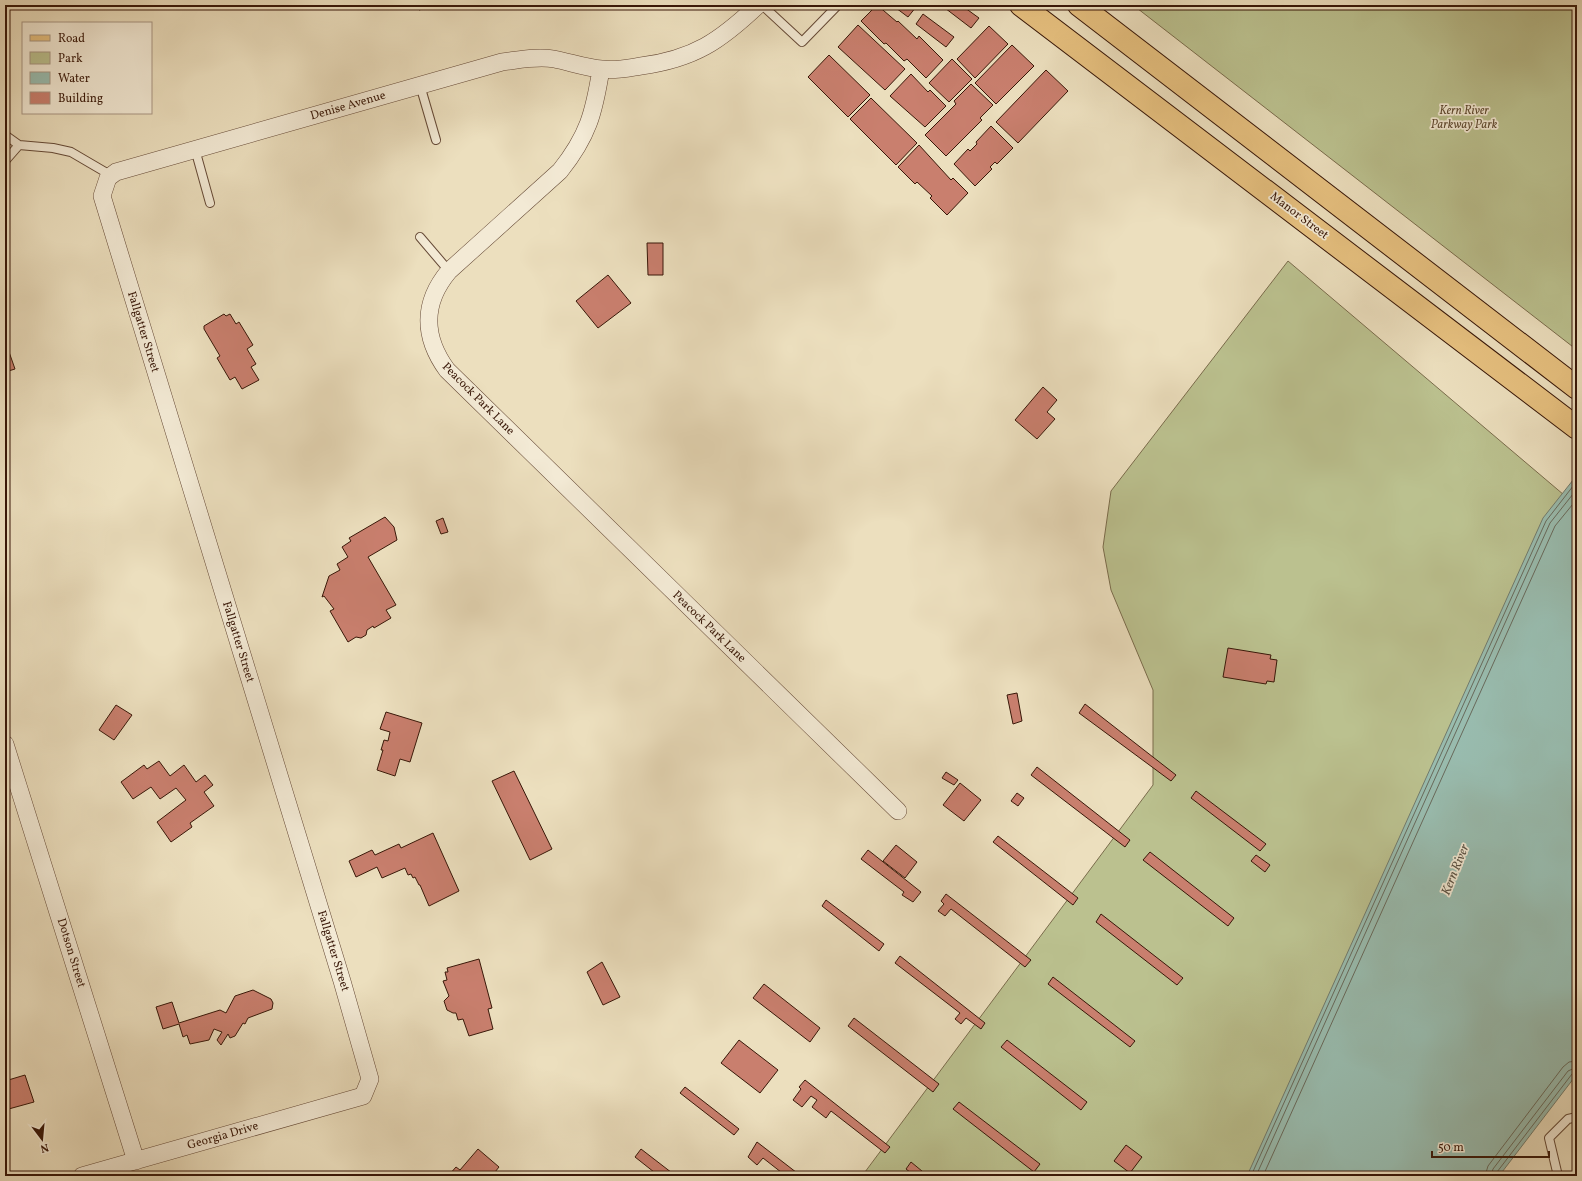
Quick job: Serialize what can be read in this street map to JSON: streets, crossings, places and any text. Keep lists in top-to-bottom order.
{
  "streets": {
    "main road": ["Manor Street"],
    "street": [
      "Denise Avenue",
      "Fallgatter Street",
      "Peacock Park Lane",
      "Dotson Street",
      "Georgia Drive"
    ]
  },
  "crossings": [
    ["Denise Avenue", "Fallgatter Street"],
    ["Denise Avenue", "Peacock Park Lane"],
    ["Fallgatter Street", "Georgia Drive"],
    ["Dotson Street", "Georgia Drive"]
  ],
  "water": ["Kern River"],
  "parks": ["Kern River Parkway Park"],
  "legend": [
    "Road",
    "Park",
    "Water",
    "Building"
  ],
  "scale_bar": "50 m",
  "north": "bottom"
}
